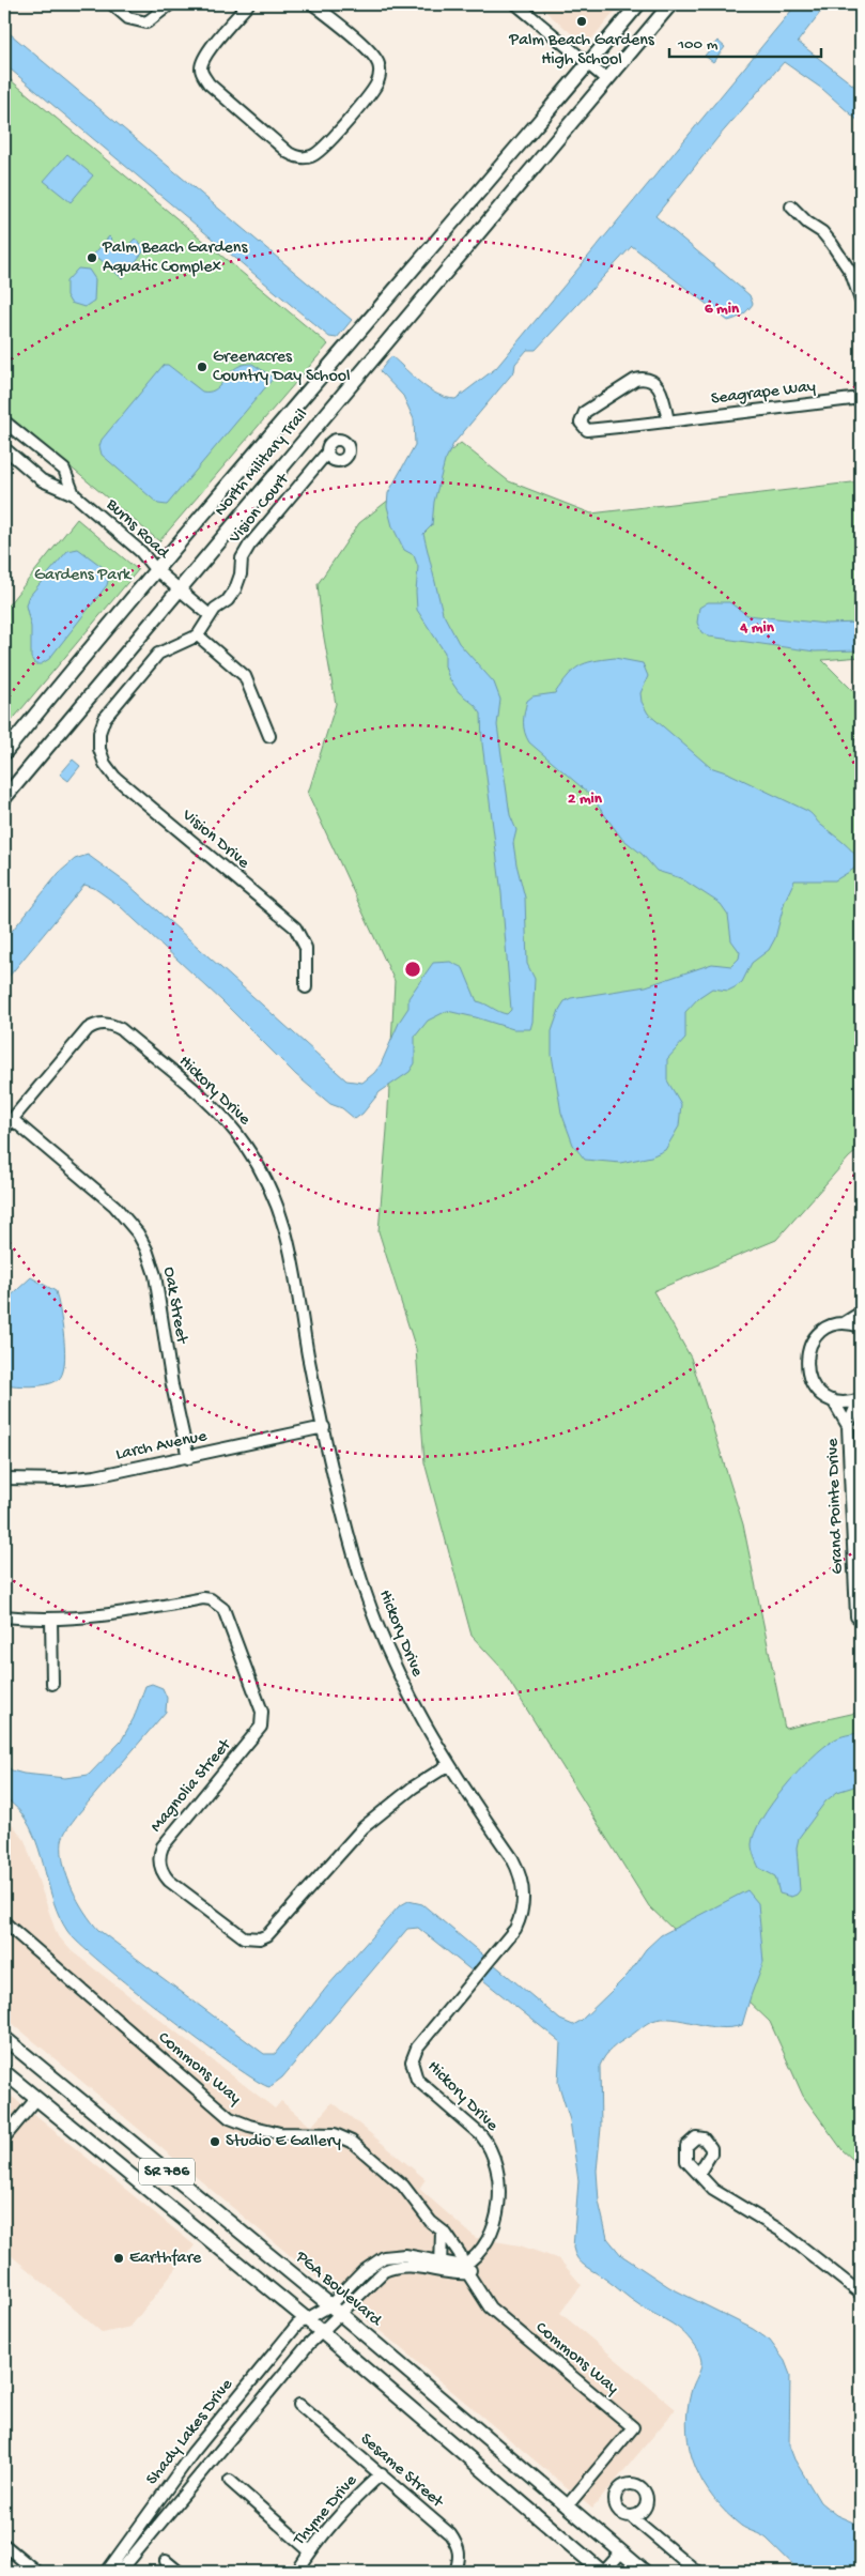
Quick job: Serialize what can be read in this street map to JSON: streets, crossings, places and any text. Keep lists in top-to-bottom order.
{
  "streets": {
    "main road": ["North Military Trail", "SR 786", "PGA Boulevard"],
    "street": [
      "Seagrape Way",
      "Vision Court",
      "Burns Road",
      "Vision Drive",
      "Hickory Drive",
      "Oak Street",
      "Larch Avenue",
      "Grand Pointe Drive",
      "Magnolia Street",
      "Commons Way",
      "Shady Lakes Drive",
      "Sesame Street",
      "Thyme Drive"
    ]
  },
  "crossings": [
    ["North Military Trail", "Burns Road"],
    ["Vision Court", "Burns Road"],
    ["Hickory Drive", "Oak Street"],
    ["Hickory Drive", "Larch Avenue"],
    ["Hickory Drive", "Magnolia Street"],
    ["Hickory Drive", "Commons Way"],
    ["Oak Street", "Larch Avenue"],
    ["Commons Way", "PGA Boulevard"],
    ["SR 786", "Shady Lakes Drive"],
    ["Sesame Street", "Thyme Drive"]
  ],
  "parks": ["Gardens Park"],
  "places": [
    "Palm Beach Gardens High School",
    "Palm Beach Gardens Aquatic Complex",
    "Greenacres Country Day School",
    "Studio E Gallery",
    "Earthfare"
  ],
  "scale_bar": "100 m",
  "rings": ["6 min", "4 min", "2 min"]
}
